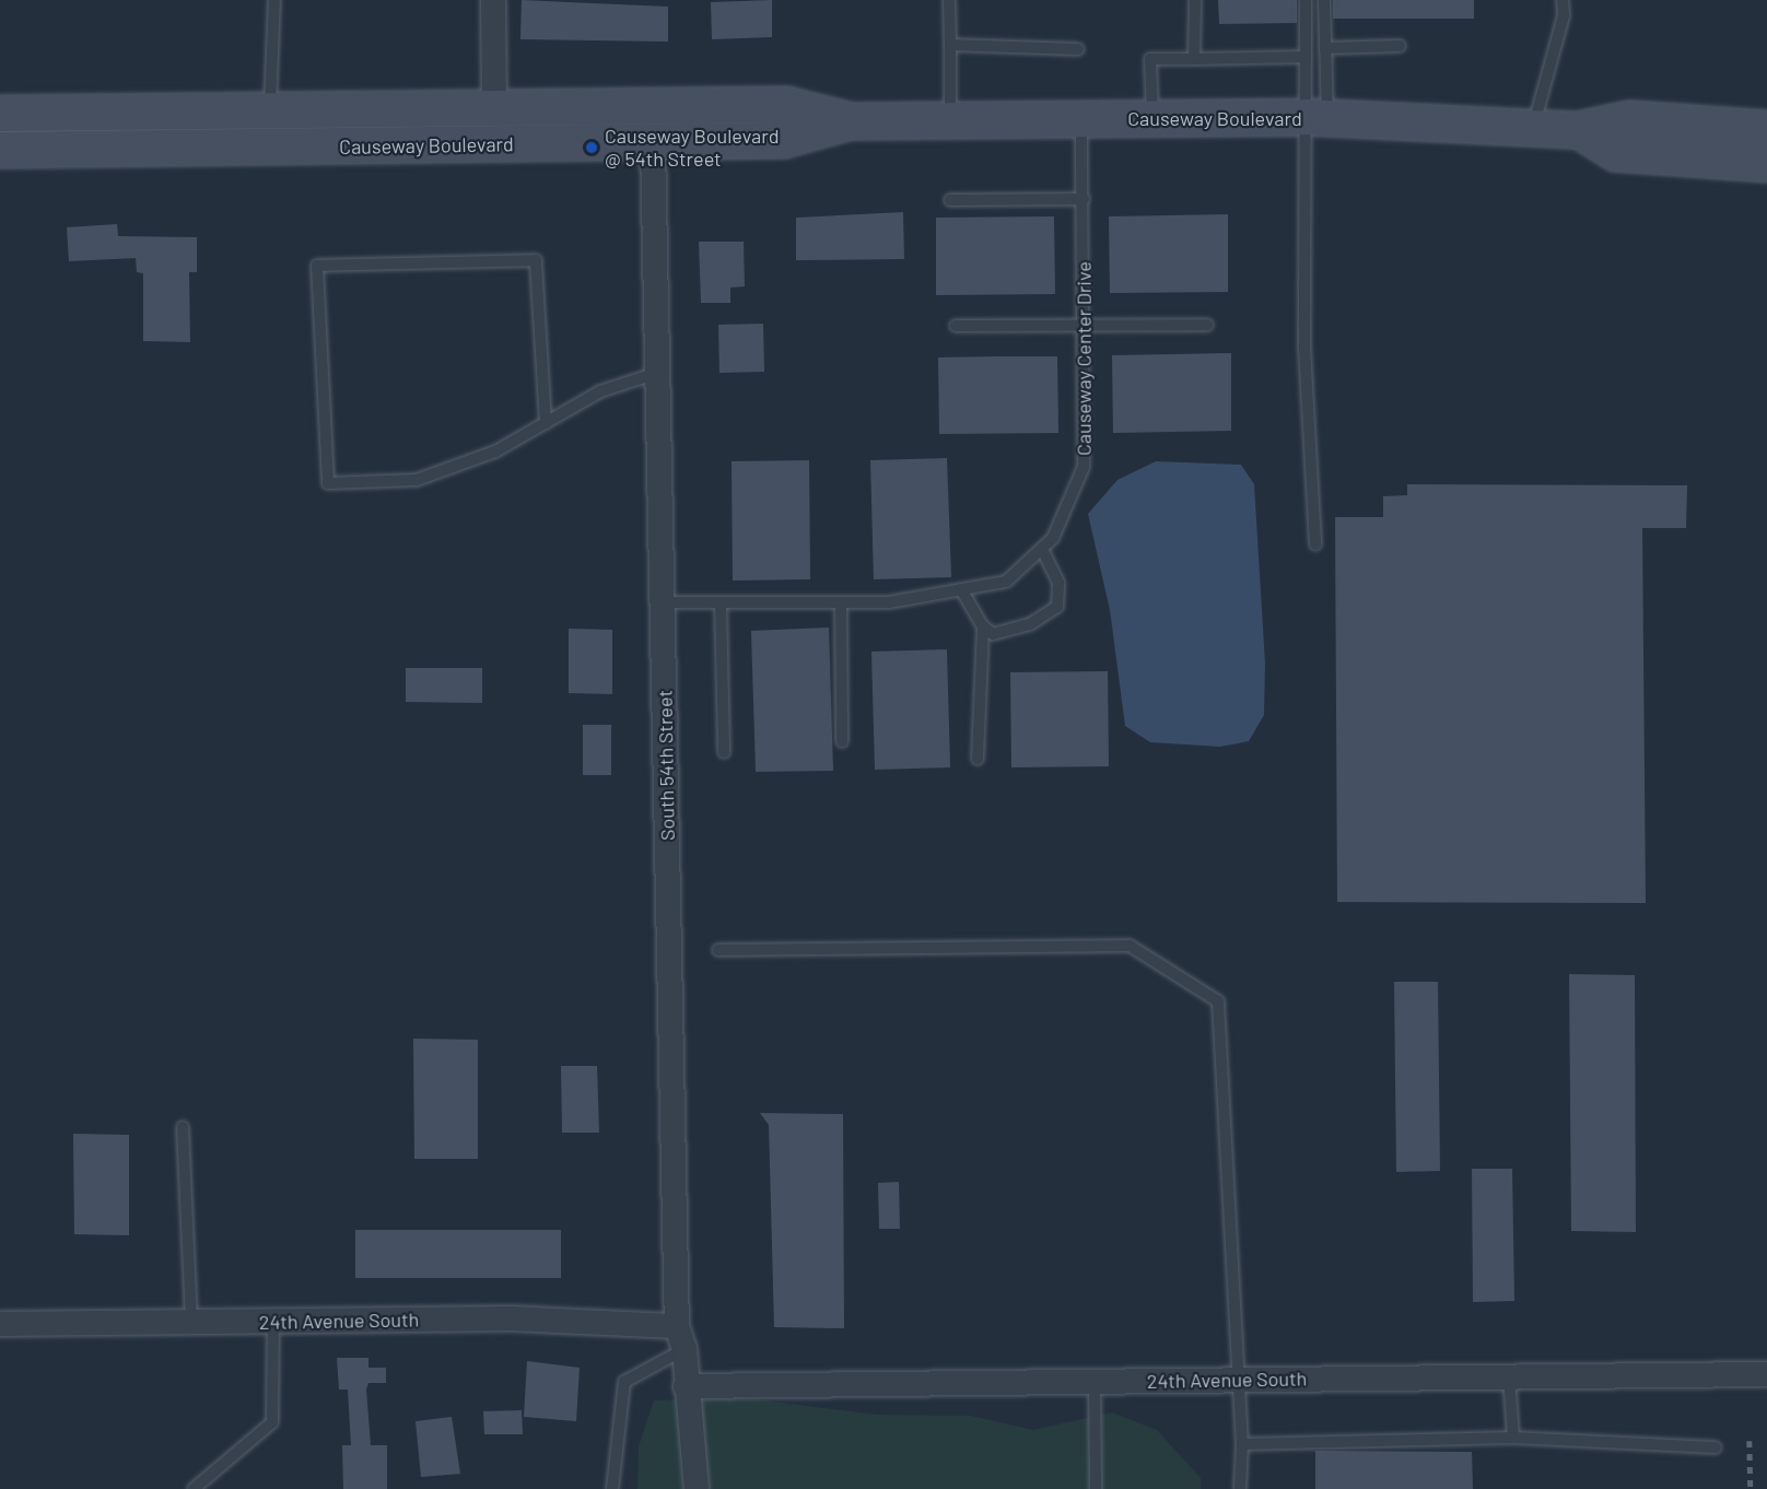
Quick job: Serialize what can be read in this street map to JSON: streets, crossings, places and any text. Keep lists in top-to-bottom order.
{
  "streets": {
    "main road": ["Causeway Boulevard"],
    "street": ["South 54th Street", "24th Avenue South"],
    "lane": ["Causeway Center Drive"]
  },
  "crossings": [
    ["Causeway Boulevard", "Causeway Center Drive"],
    ["Causeway Boulevard", "South 54th Street"],
    ["Causeway Center Drive", "South 54th Street"],
    ["South 54th Street", "24th Avenue South"]
  ],
  "places": ["Causeway Boulevard @ 54th Street"]
}
